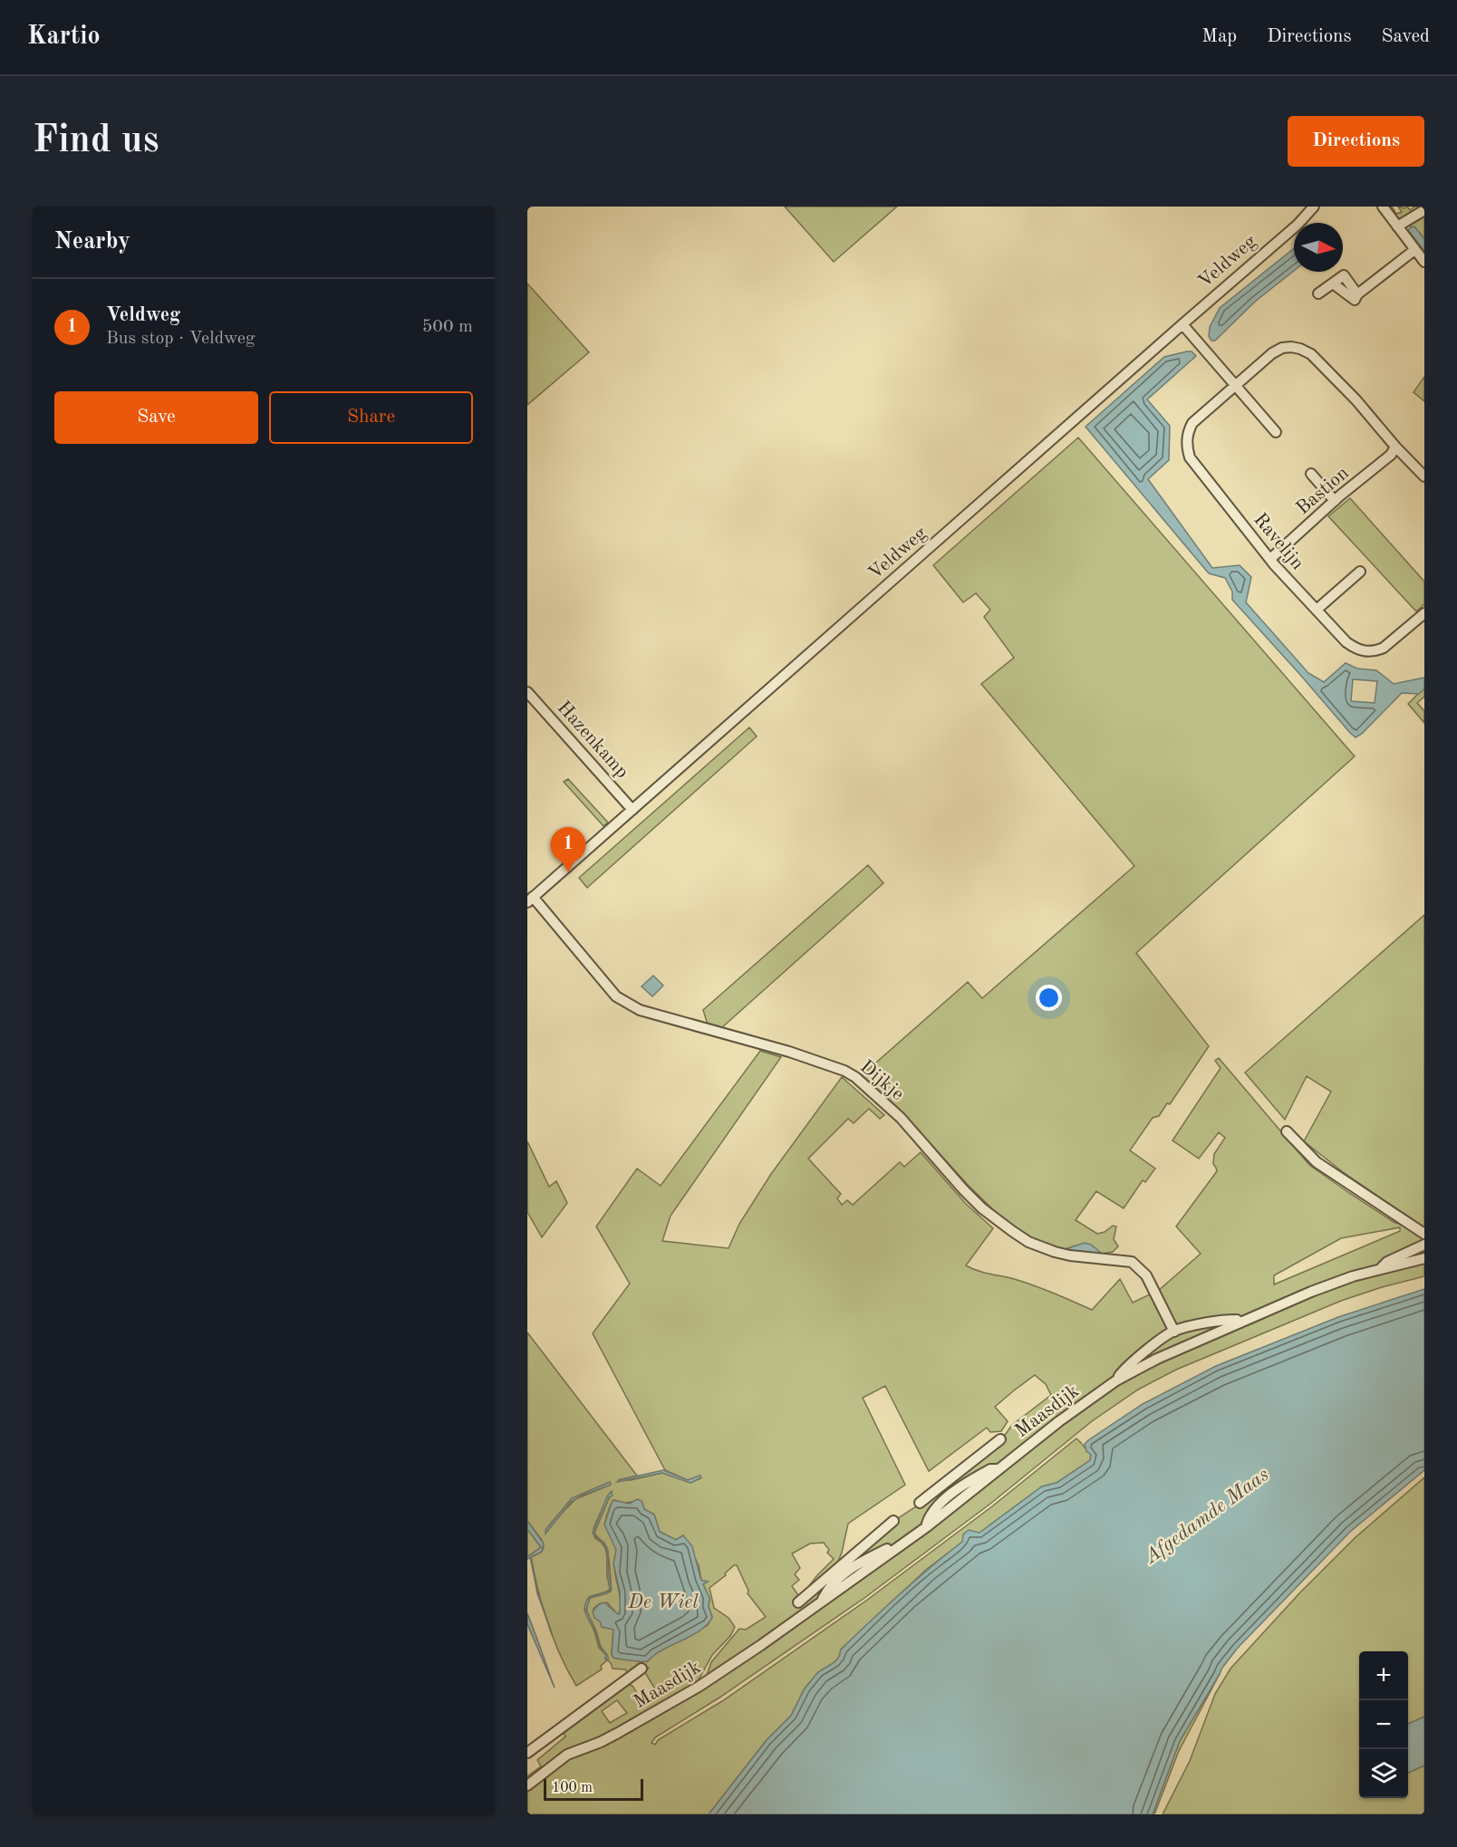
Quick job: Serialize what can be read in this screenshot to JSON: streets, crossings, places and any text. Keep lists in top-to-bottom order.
{
  "streets": {
    "street": [
      "Veldweg",
      "Bastion",
      "Ravelijn",
      "Hazenkamp",
      "Dijkje",
      "Maasdijk"
    ]
  },
  "crossings": [
    ["Veldweg", "Hazenkamp"],
    ["Veldweg", "Dijkje"],
    ["Bastion", "Ravelijn"],
    ["Dijkje", "Maasdijk"]
  ],
  "water": ["Afgedamde Maas", "De Wiel"],
  "scale_bar": "100 m",
  "north": "right",
  "page": {
    "header": "Kartio",
    "nav": ["Map", "Directions", "Saved"],
    "buttons": [
      "Directions",
      ["Save", "Share"]
    ],
    "title": "Find us",
    "heading": "Nearby",
    "list": [
      {
        "mark": "1",
        "name": "Veldweg",
        "note": "Bus stop · Veldweg",
        "value": "500 m"
      }
    ],
    "pins": "1",
    "map_buttons": ["+", "−"],
    "scale": "100 m"
  }
}
